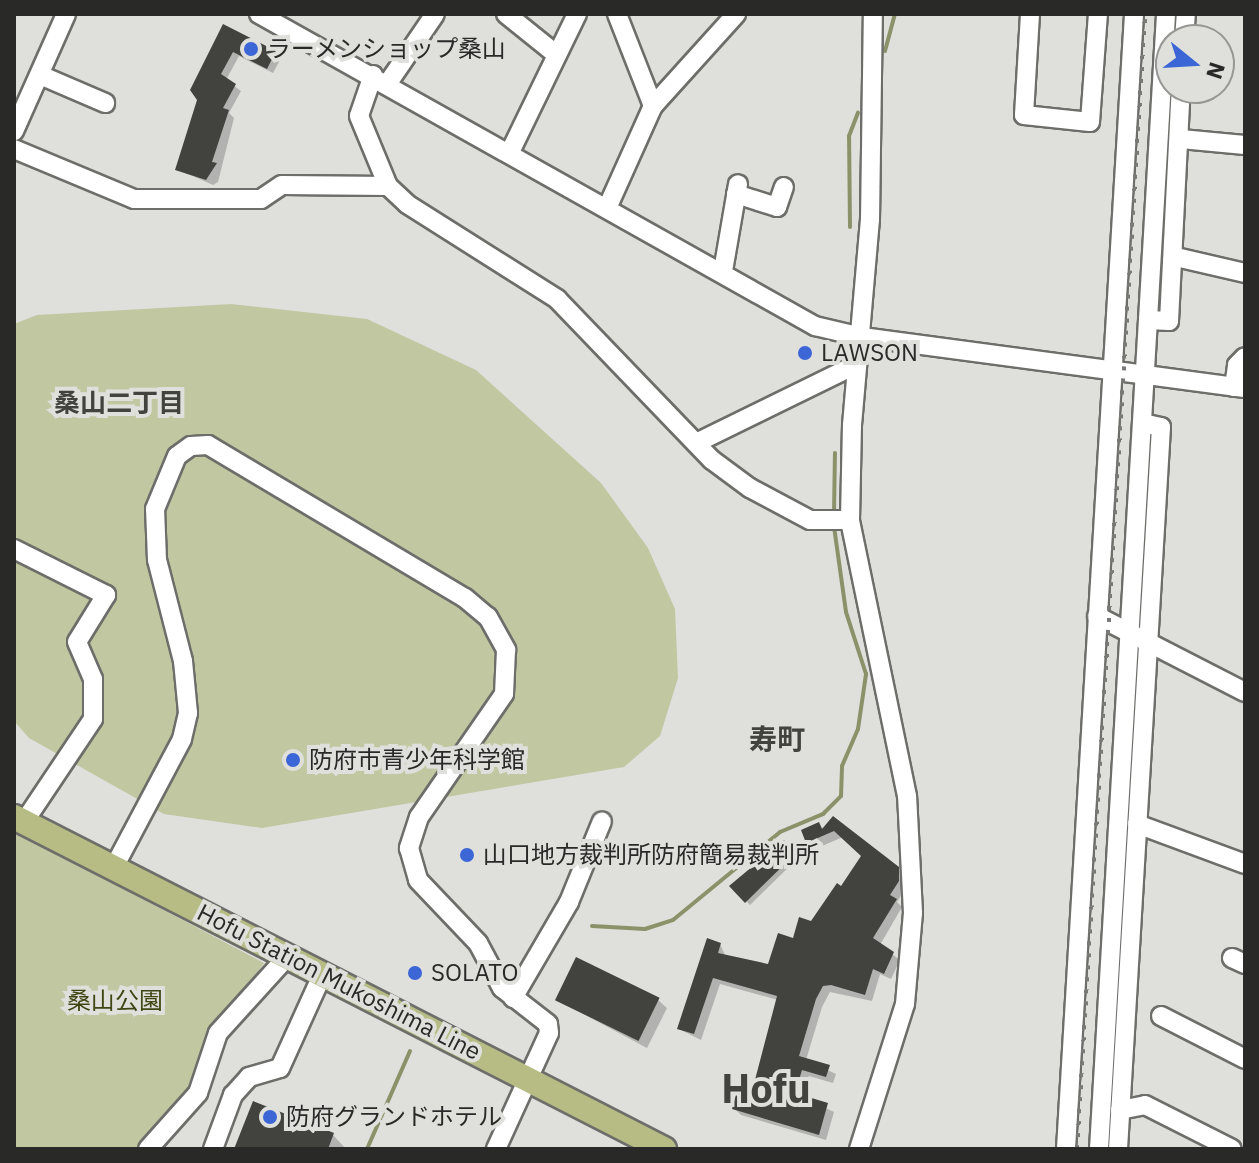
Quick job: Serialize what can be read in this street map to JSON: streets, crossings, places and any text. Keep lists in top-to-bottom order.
{
  "streets": {
    "main road": ["Hofu Station Mukoshima Line"]
  },
  "districts": ["桑山二丁目", "寿町", "Hofu"],
  "parks": ["桑山公園"],
  "places": [
    "ラーメンショップ桑山",
    "LAWSON",
    "防府市青少年科学館",
    "山口地方裁判所防府簡易裁判所",
    "SOLATO",
    "防府グランドホテル"
  ],
  "north": "right"
}
